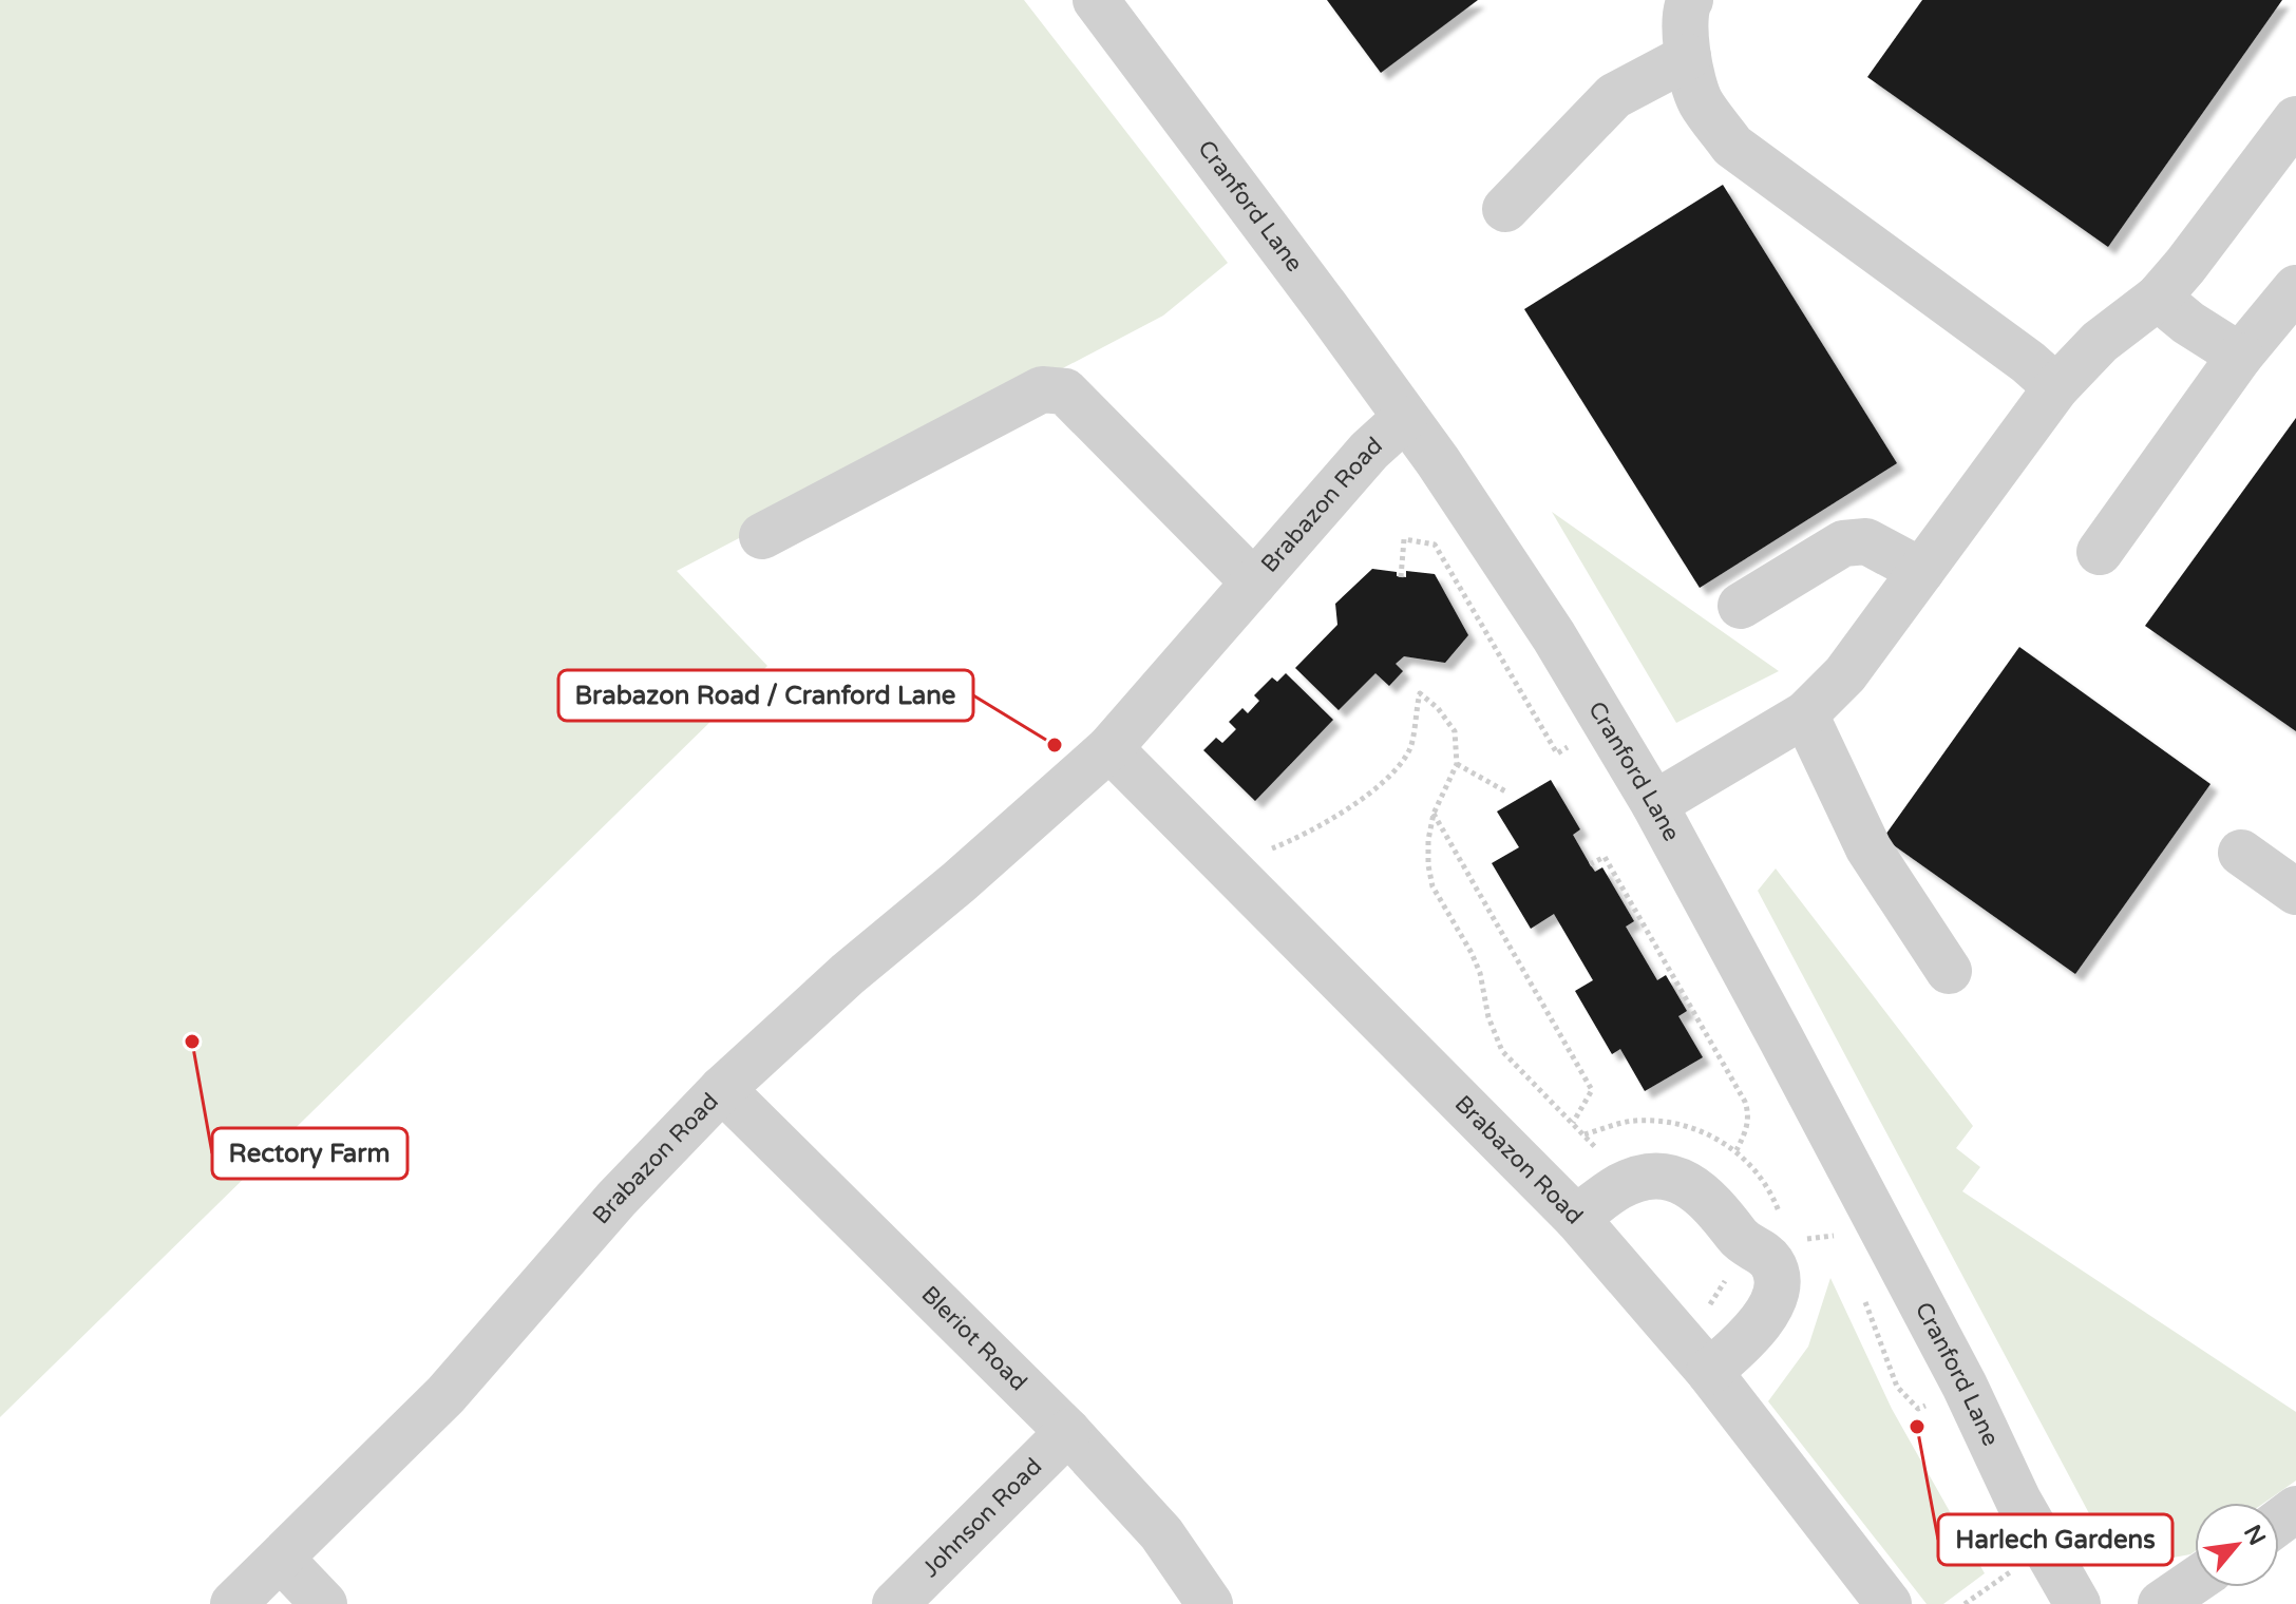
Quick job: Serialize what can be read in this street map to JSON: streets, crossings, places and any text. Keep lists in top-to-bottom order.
{
  "streets": {
    "street": [
      "Cranford Lane",
      "Brabazon Road",
      "Bleriot Road",
      "Johnson Road"
    ]
  },
  "crossings": [
    ["Cranford Lane", "Brabazon Road"],
    ["Brabazon Road", "Bleriot Road"],
    ["Bleriot Road", "Johnson Road"]
  ],
  "places": ["Brabazon Road / Cranford Lane", "Rectory Farm", "Harlech Gardens"],
  "north": "top right"
}
